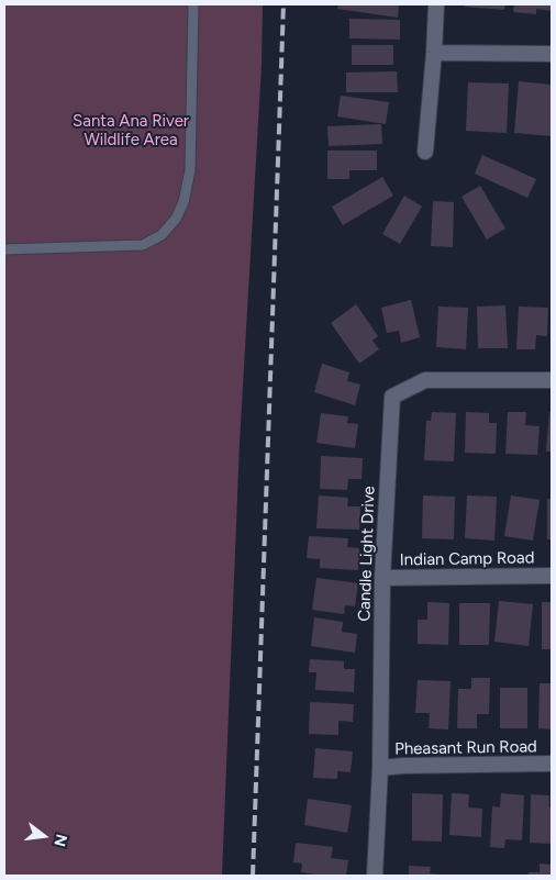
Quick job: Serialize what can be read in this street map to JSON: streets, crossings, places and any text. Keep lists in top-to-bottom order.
{
  "streets": {
    "street": ["Candle Light Drive", "Indian Camp Road", "Pheasant Run Road"]
  },
  "crossings": [
    ["Candle Light Drive", "Indian Camp Road"],
    ["Candle Light Drive", "Pheasant Run Road"]
  ],
  "parks": ["Santa Ana River Wildlife Area"],
  "north": "right"
}
